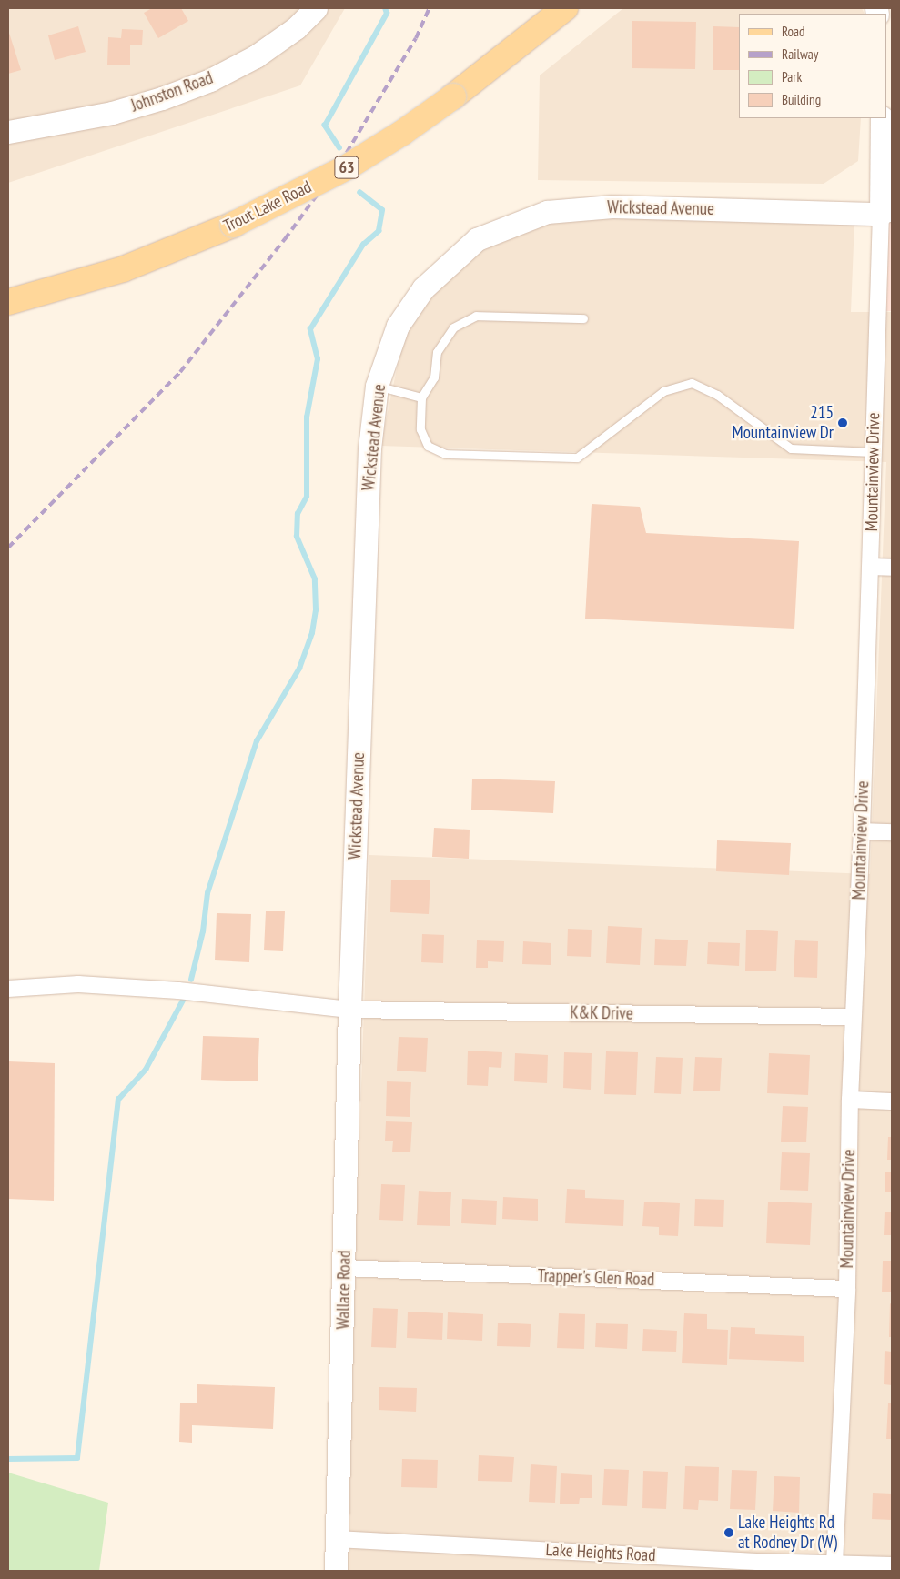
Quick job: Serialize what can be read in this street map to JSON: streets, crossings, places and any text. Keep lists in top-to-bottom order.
{
  "streets": {
    "main road": ["63", "Trout Lake Road"],
    "street": [
      "Johnston Road",
      "Wickstead Avenue",
      "Mountainview Drive",
      "K&K Drive",
      "Trapper's Glen Road",
      "Wallace Road",
      "Lake Heights Road"
    ]
  },
  "crossings": [
    ["Wickstead Avenue", "Mountainview Drive"],
    ["Wickstead Avenue", "K&K Drive"],
    ["Wickstead Avenue", "Wallace Road"],
    ["Mountainview Drive", "K&K Drive"],
    ["Mountainview Drive", "Trapper's Glen Road"],
    ["Mountainview Drive", "Lake Heights Road"],
    ["K&K Drive", "Wallace Road"],
    ["Trapper's Glen Road", "Wallace Road"],
    ["Wallace Road", "Lake Heights Road"]
  ],
  "places": ["215 Mountainview Dr", "Lake Heights Rd at Rodney Dr (W)"],
  "legend": [
    "Road",
    "Railway",
    "Park",
    "Building"
  ]
}
